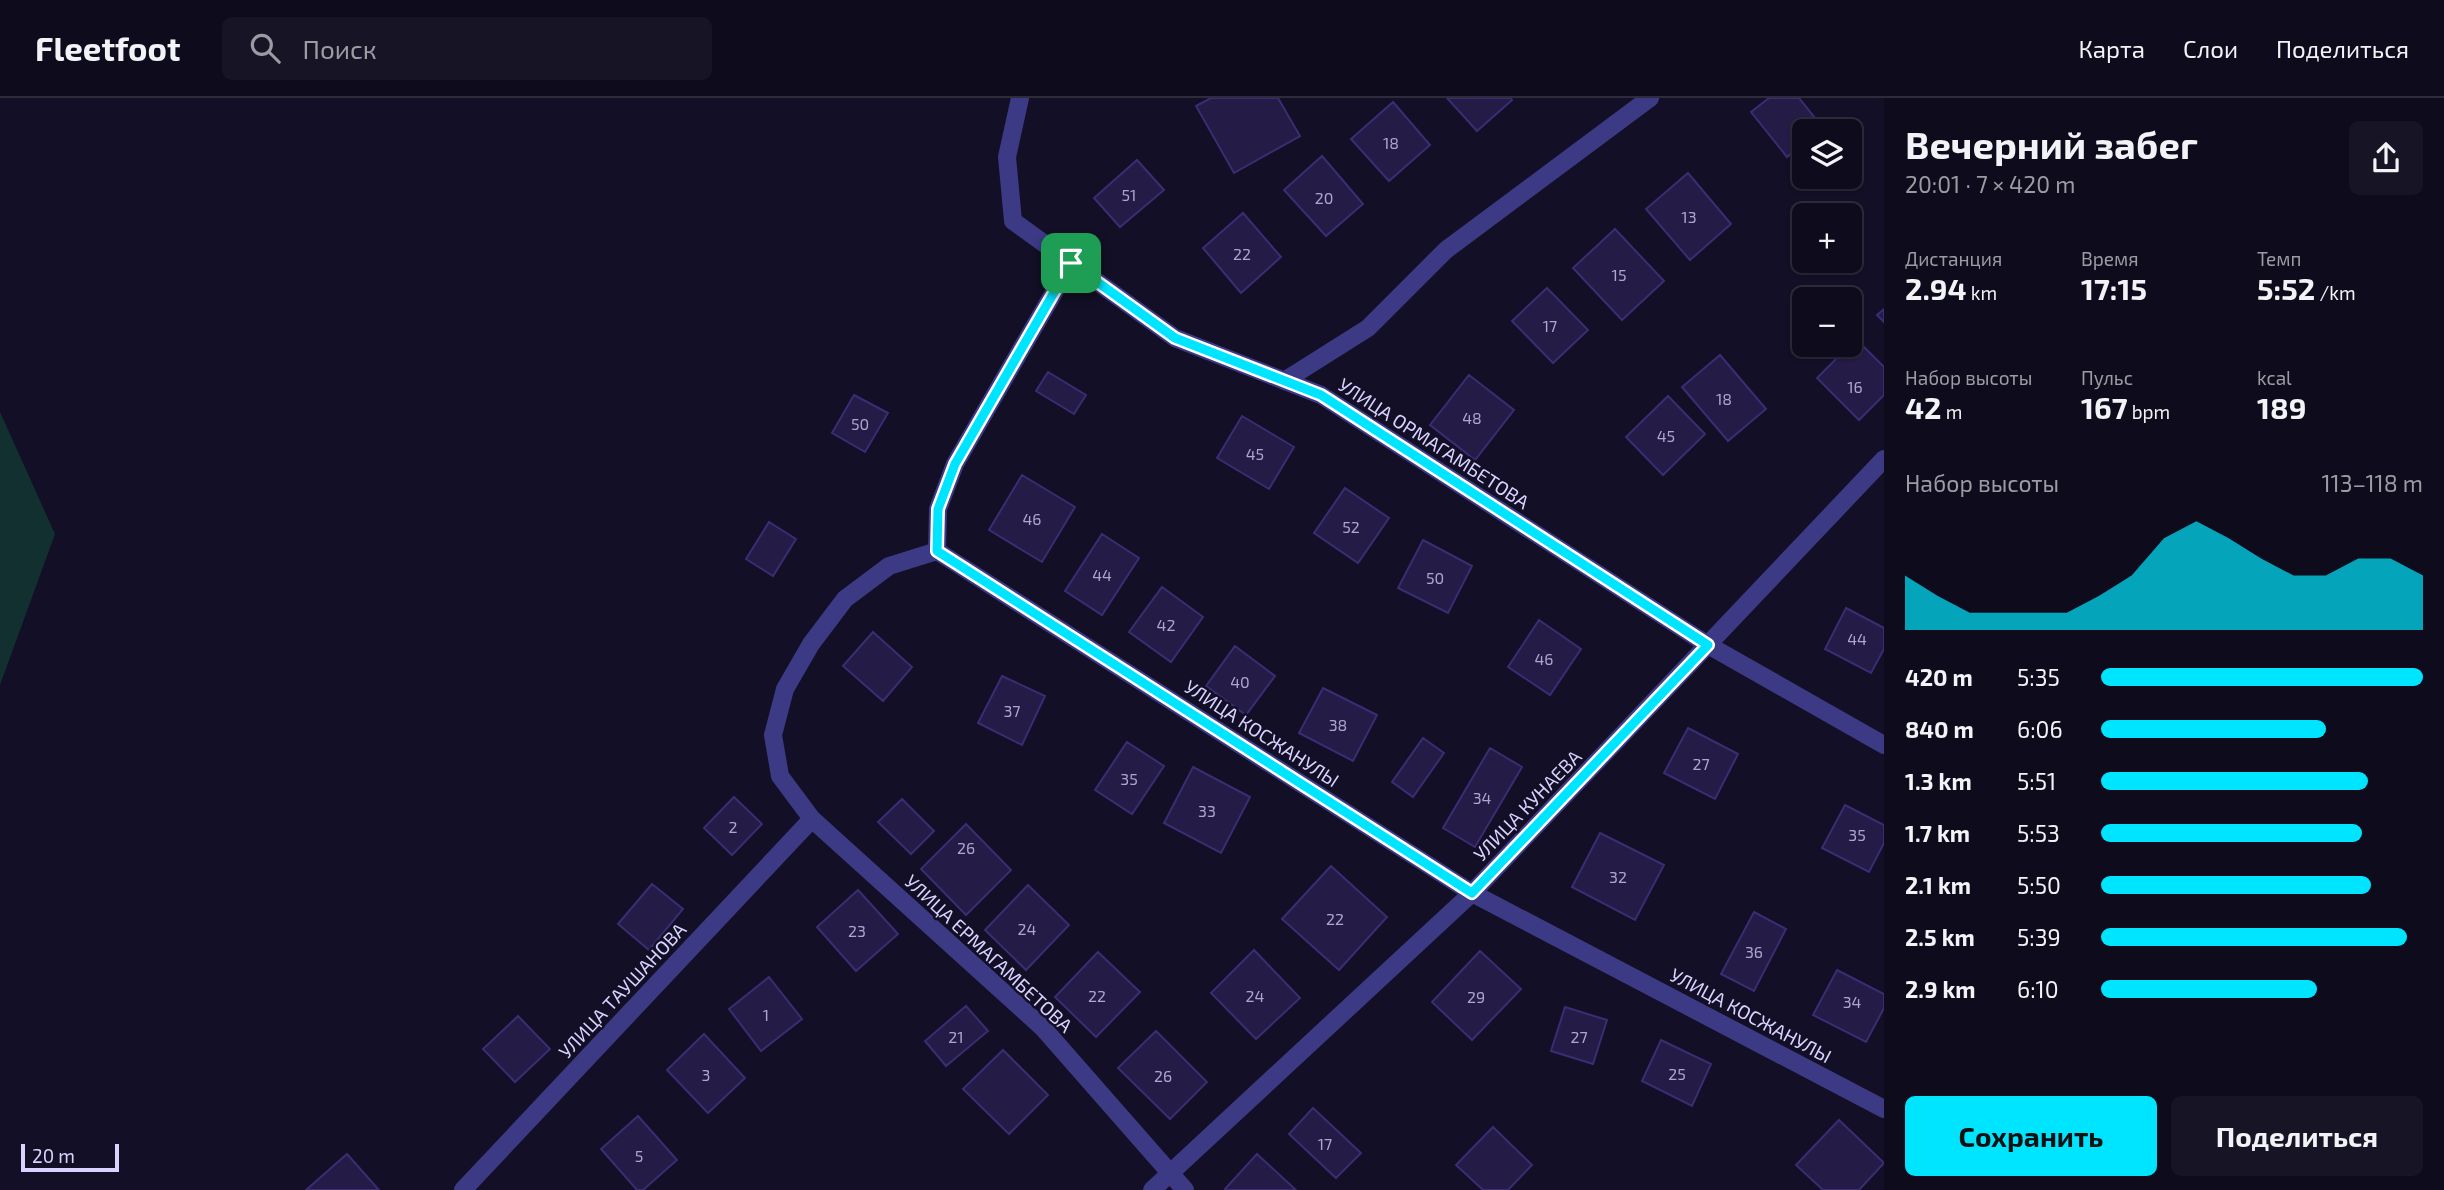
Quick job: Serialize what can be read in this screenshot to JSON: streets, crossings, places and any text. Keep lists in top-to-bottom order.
{
  "streets": {
    "street": [
      "УЛИЦА ОРМАГАМБЕТОВА",
      "УЛИЦА КОСЖАНУЛЫ",
      "УЛИЦА КУНАЕВА",
      "УЛИЦА ЕРМАГАМБЕТОВА",
      "УЛИЦА ТАУШАНОВА"
    ]
  },
  "crossings": [
    ["УЛИЦА ОРМАГАМБЕТОВА", "УЛИЦА КУНАЕВА"],
    ["УЛИЦА КОСЖАНУЛЫ", "УЛИЦА КУНАЕВА"],
    ["УЛИЦА КУНАЕВА", "УЛИЦА ЕРМАГАМБЕТОВА"],
    ["УЛИЦА ЕРМАГАМБЕТОВА", "УЛИЦА ТАУШАНОВА"]
  ],
  "house_numbers": [
    "18",
    "51",
    "20",
    "13",
    "22",
    "15",
    "17",
    "16",
    "18",
    "48",
    "50",
    "45",
    "45",
    "46",
    "52",
    "44",
    "50",
    "42",
    "44",
    "46",
    "40",
    "37",
    "38",
    "27",
    "35",
    "34",
    "33",
    "2",
    "35",
    "26",
    "32",
    "22",
    "24",
    "23",
    "36",
    "22",
    "24",
    "29",
    "34",
    "1",
    "21",
    "27",
    "25",
    "3",
    "26",
    "17",
    "5"
  ],
  "scale_bar": "20 m",
  "page": {
    "header": "Fleetfoot",
    "search": "Поиск",
    "nav": ["Карта", "Слои", "Поделиться"],
    "heading": ["Вечерний забег", "20:01 · 7 × 420 m"],
    "map_buttons": ["+", "−"],
    "stats": [
      ["Дистанция", "2.94 km"],
      ["Время", "17:15"],
      ["Темп", "5:52 /km"],
      ["Набор высоты", "42 m"],
      ["Пульс", "167 bpm"],
      ["kcal", "189"]
    ],
    "chart": ["Набор высоты", "113–118 m"],
    "list": [
      {
        "name": "420 m",
        "note": "5:35"
      },
      {
        "name": "840 m",
        "note": "6:06"
      },
      {
        "name": "1.3 km",
        "note": "5:51"
      },
      {
        "name": "1.7 km",
        "note": "5:53"
      },
      {
        "name": "2.1 km",
        "note": "5:50"
      },
      {
        "name": "2.5 km",
        "note": "5:39"
      },
      {
        "name": "2.9 km",
        "note": "6:10"
      }
    ],
    "buttons": ["Сохранить", "Поделиться"],
    "scale": "20 m"
  }
}
